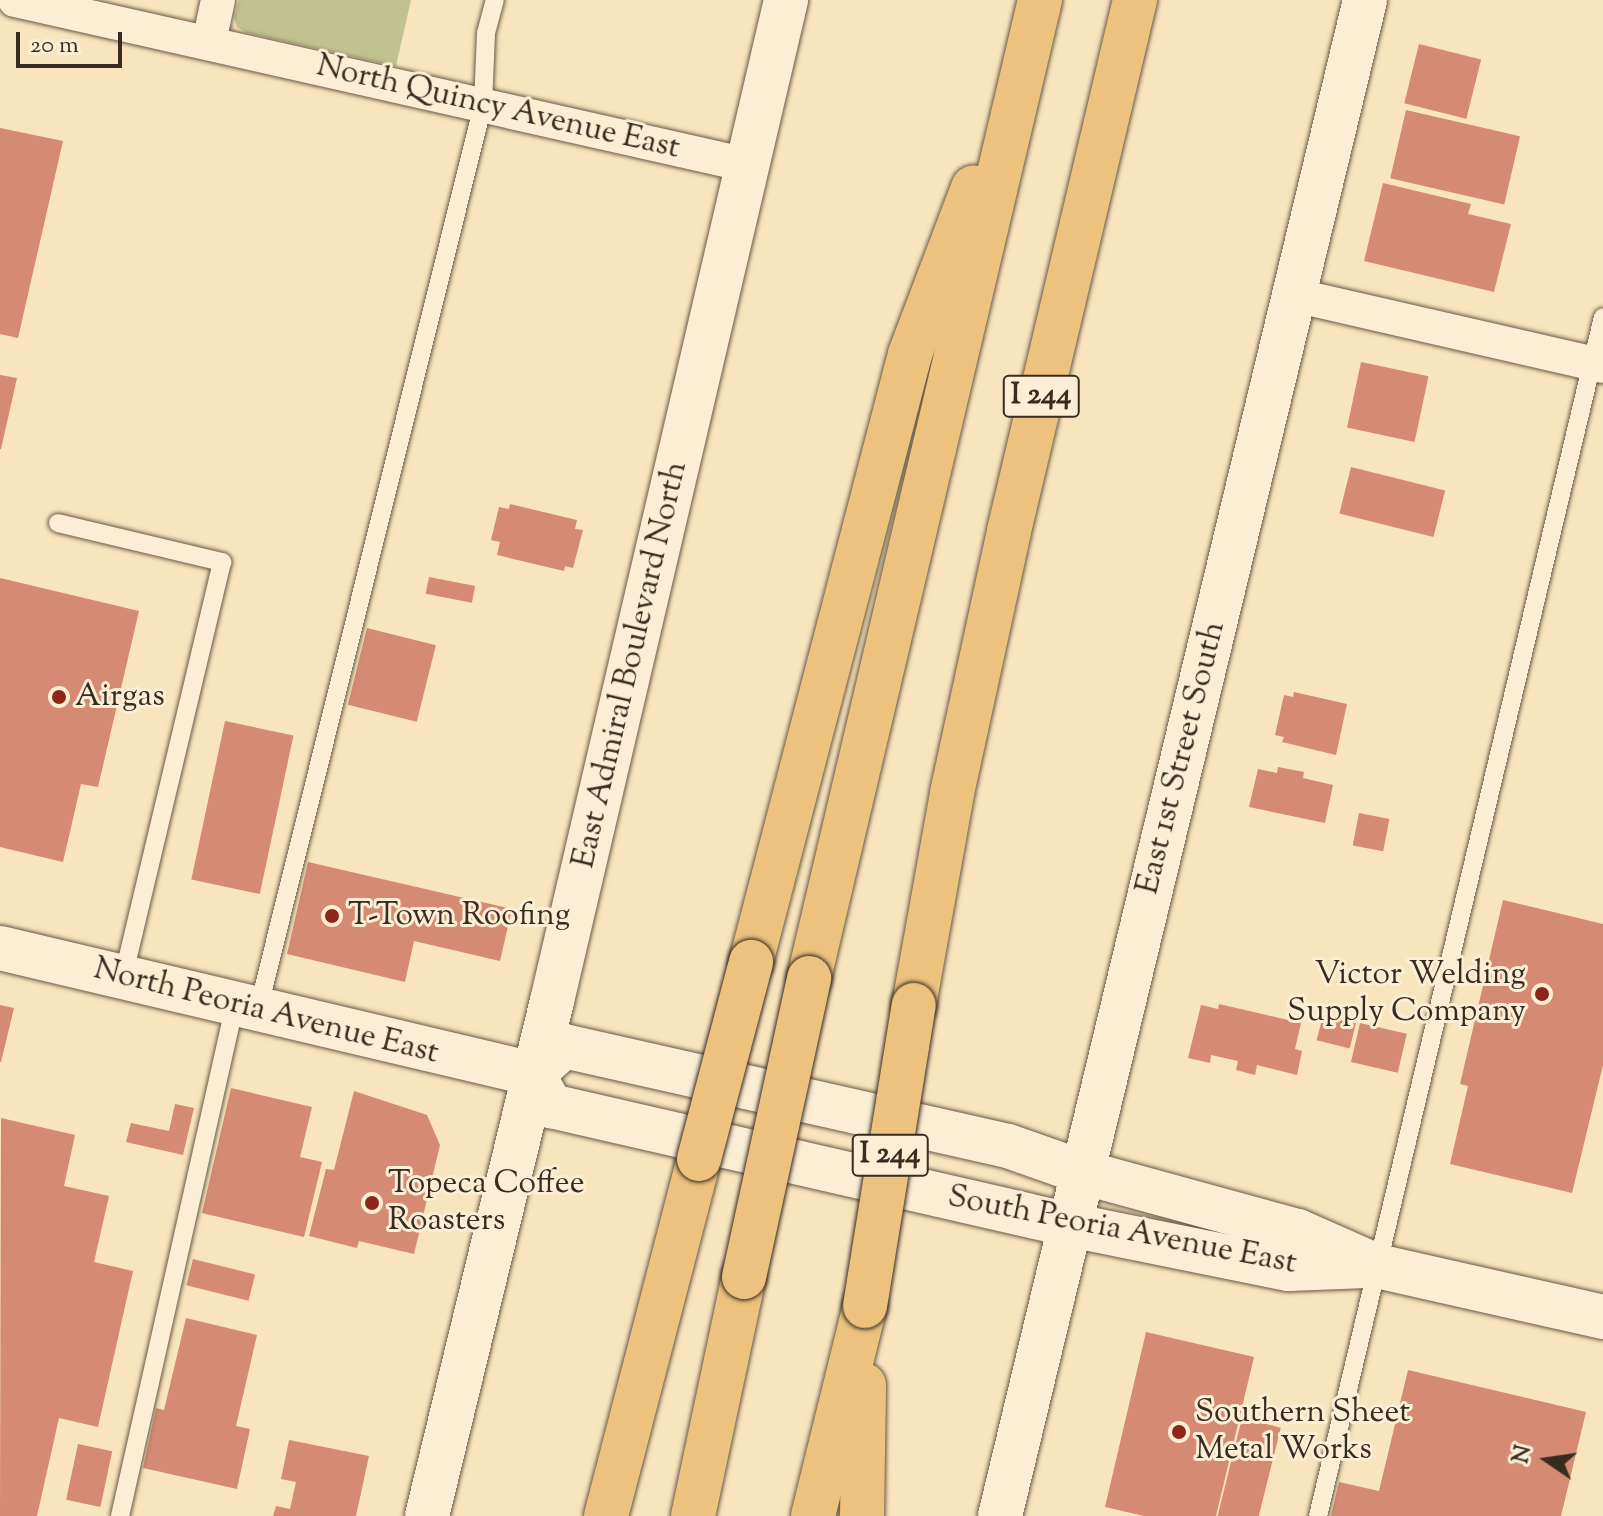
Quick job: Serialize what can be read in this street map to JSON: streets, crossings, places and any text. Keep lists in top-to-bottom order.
{
  "streets": {
    "highway": ["I 244"],
    "main road": [
      "East Admiral Boulevard North",
      "East 1st Street South",
      "North Peoria Avenue East",
      "South Peoria Avenue East"
    ],
    "street": ["North Quincy Avenue East"]
  },
  "crossings": [
    ["North Quincy Avenue East", "East Admiral Boulevard North"],
    ["East Admiral Boulevard North", "North Peoria Avenue East"],
    ["East Admiral Boulevard North", "South Peoria Avenue East"],
    ["East 1st Street South", "South Peoria Avenue East"],
    ["North Peoria Avenue East", "South Peoria Avenue East"]
  ],
  "places": [
    "Airgas",
    "T-Town Roofing",
    "Victor Welding Supply Company",
    "Topeca Coffee Roasters",
    "Southern Sheet Metal Works"
  ],
  "scale_bar": "20 m",
  "north": "left"
}
